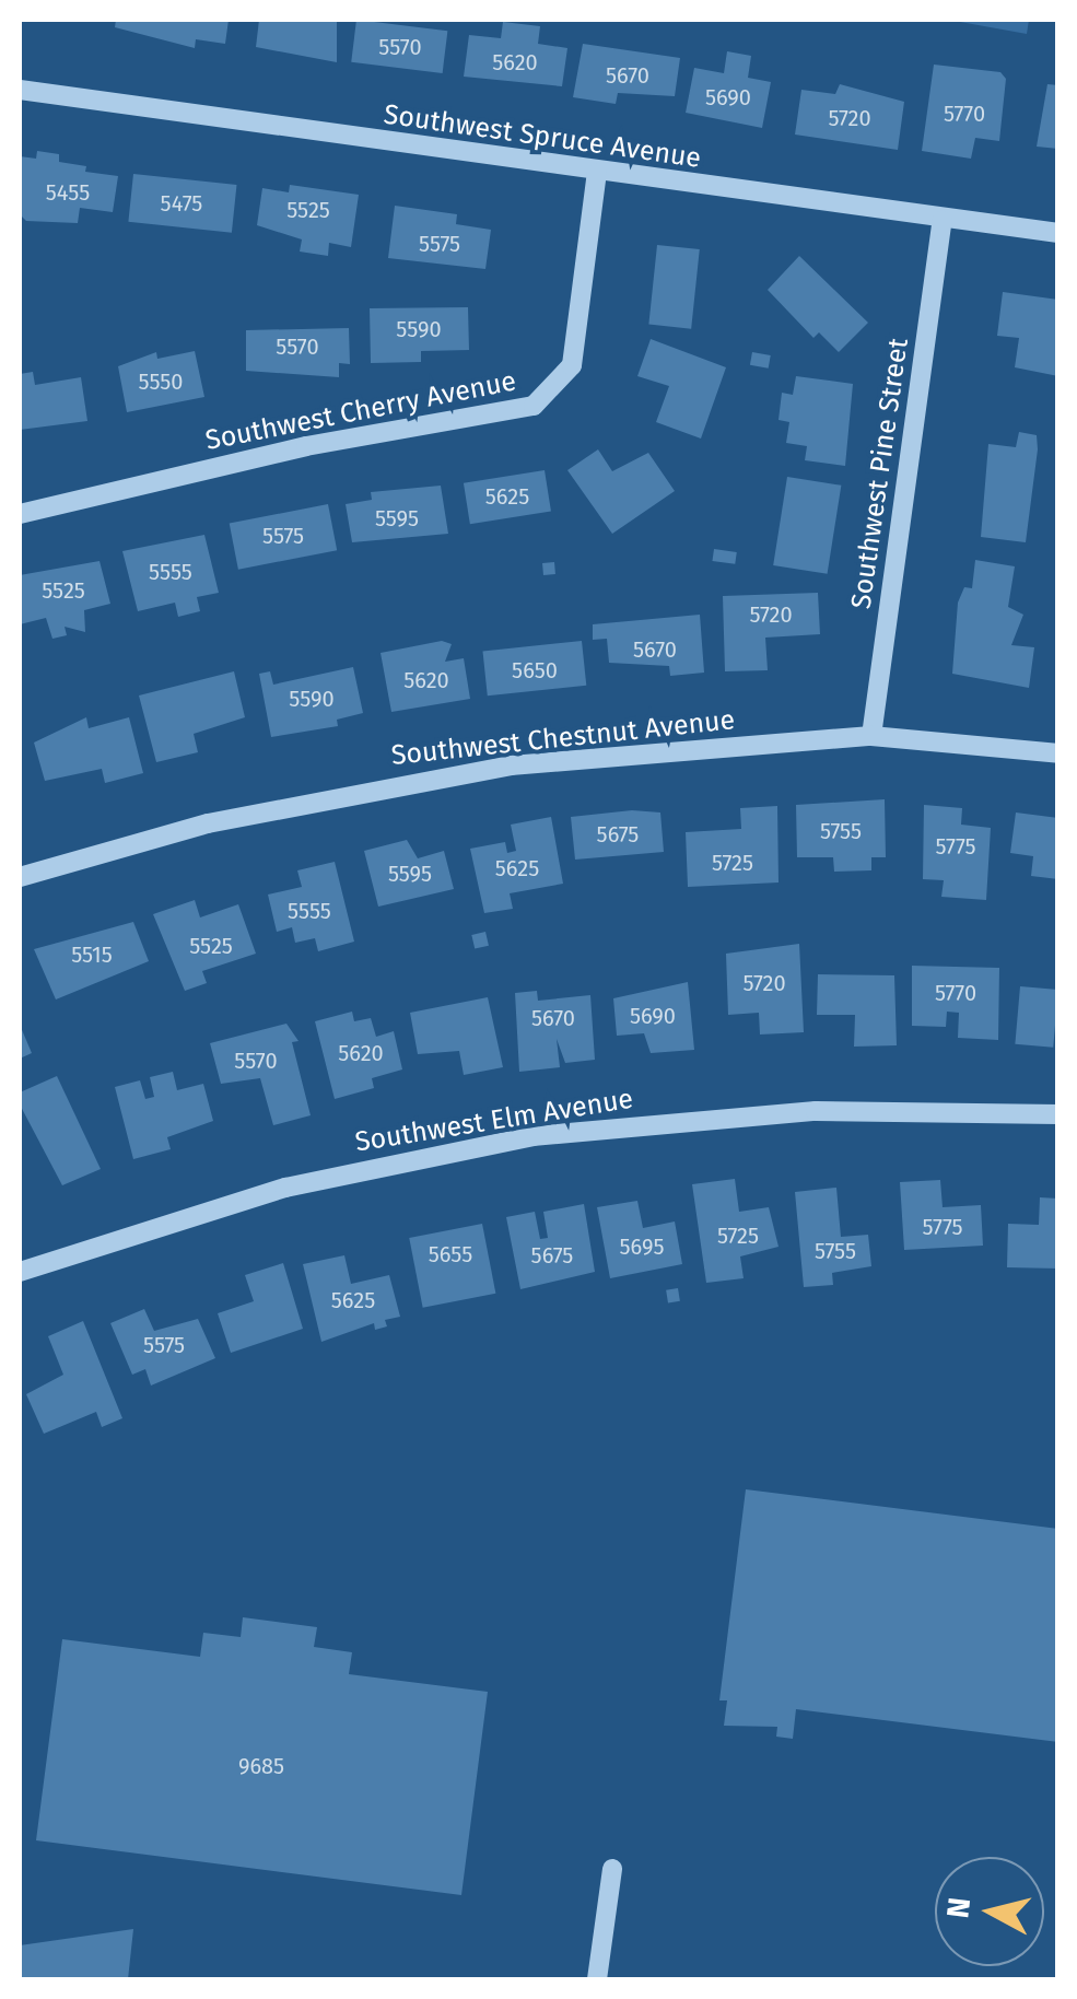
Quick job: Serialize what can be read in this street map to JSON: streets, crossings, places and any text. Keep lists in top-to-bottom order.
{
  "streets": {
    "street": [
      "Southwest Spruce Avenue",
      "Southwest Cherry Avenue",
      "Southwest Pine Street",
      "Southwest Chestnut Avenue",
      "Southwest Elm Avenue"
    ]
  },
  "crossings": [
    ["Southwest Spruce Avenue", "Southwest Cherry Avenue"],
    ["Southwest Spruce Avenue", "Southwest Pine Street"],
    ["Southwest Pine Street", "Southwest Chestnut Avenue"]
  ],
  "house_numbers": [
    "5570",
    "5620",
    "5670",
    "5690",
    "5770",
    "5720",
    "5455",
    "5475",
    "5525",
    "5575",
    "5590",
    "5570",
    "5550",
    "5625",
    "5595",
    "5575",
    "5555",
    "5525",
    "5720",
    "5670",
    "5650",
    "5620",
    "5590",
    "5755",
    "5675",
    "5775",
    "5725",
    "5625",
    "5595",
    "5555",
    "5525",
    "5515",
    "5720",
    "5770",
    "5690",
    "5670",
    "5620",
    "5570",
    "5775",
    "5725",
    "5695",
    "5755",
    "5655",
    "5675",
    "5625",
    "5575",
    "9685"
  ],
  "north": "left"
}
